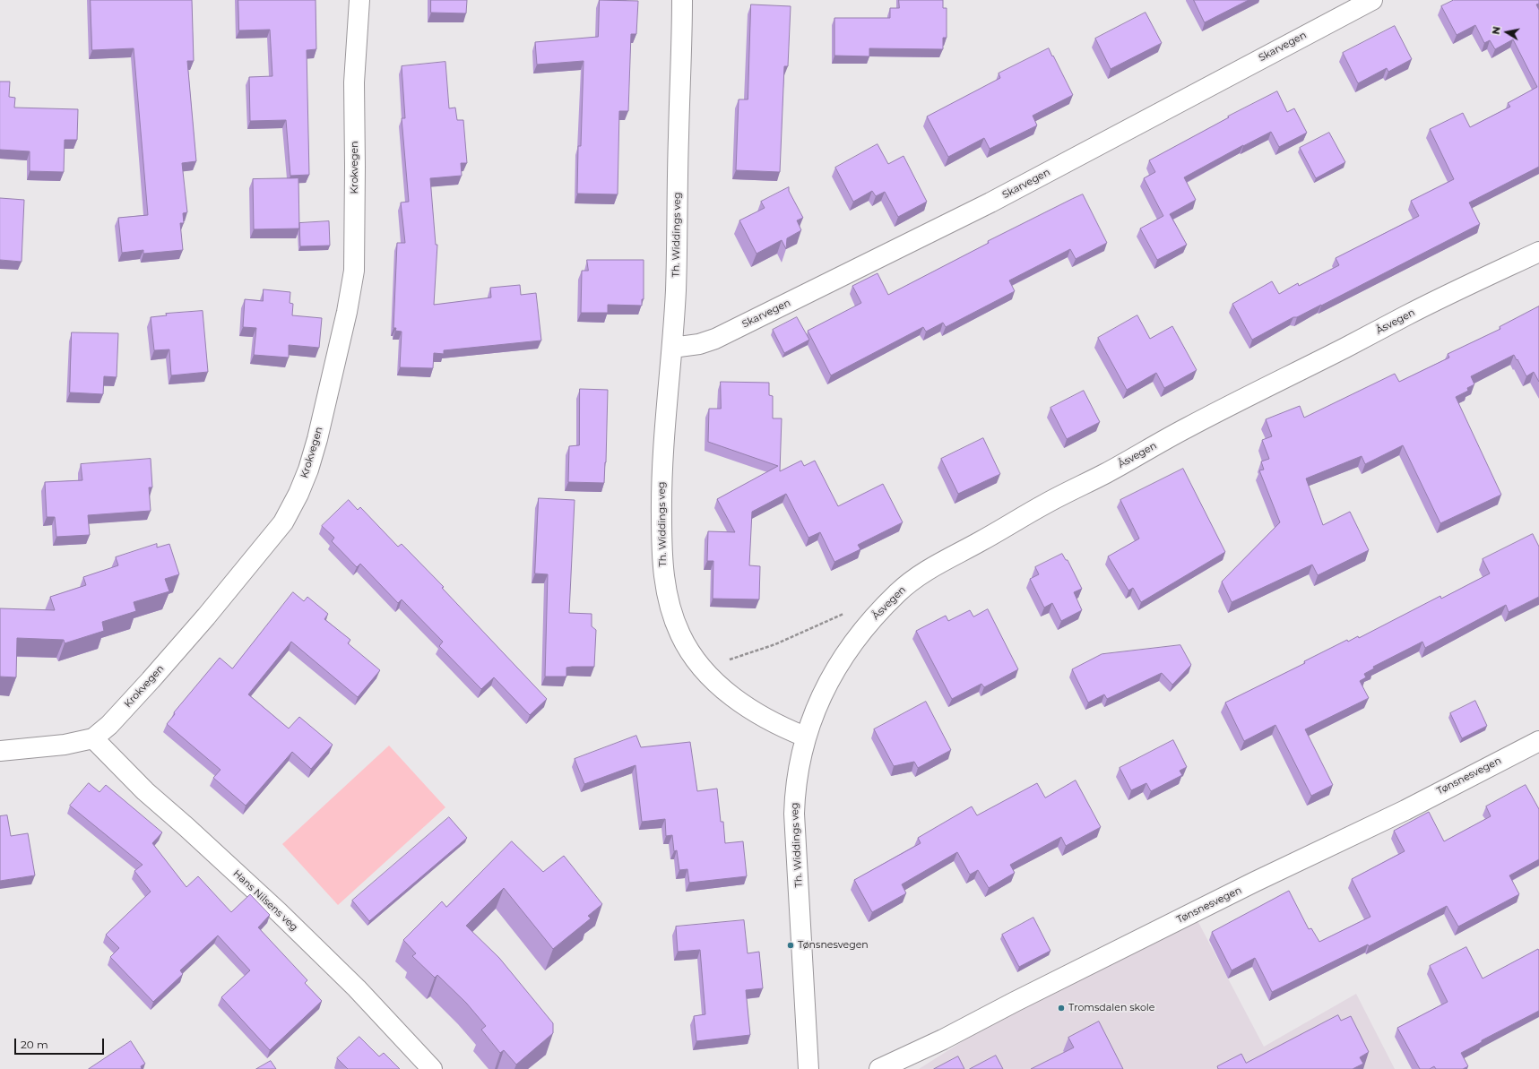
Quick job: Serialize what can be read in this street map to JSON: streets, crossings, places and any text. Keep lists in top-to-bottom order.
{
  "streets": {
    "street": [
      "Skarvegen",
      "Krokvegen",
      "Th. Widdings veg",
      "Åsvegen",
      "Tønsnesvegen",
      "Hans Nilsens veg"
    ]
  },
  "crossings": [
    ["Skarvegen", "Th. Widdings veg"],
    ["Krokvegen", "Hans Nilsens veg"],
    ["Th. Widdings veg", "Åsvegen"]
  ],
  "places": ["Tønsnesvegen", "Tromsdalen skole"],
  "scale_bar": "20 m",
  "north": "left"
}
